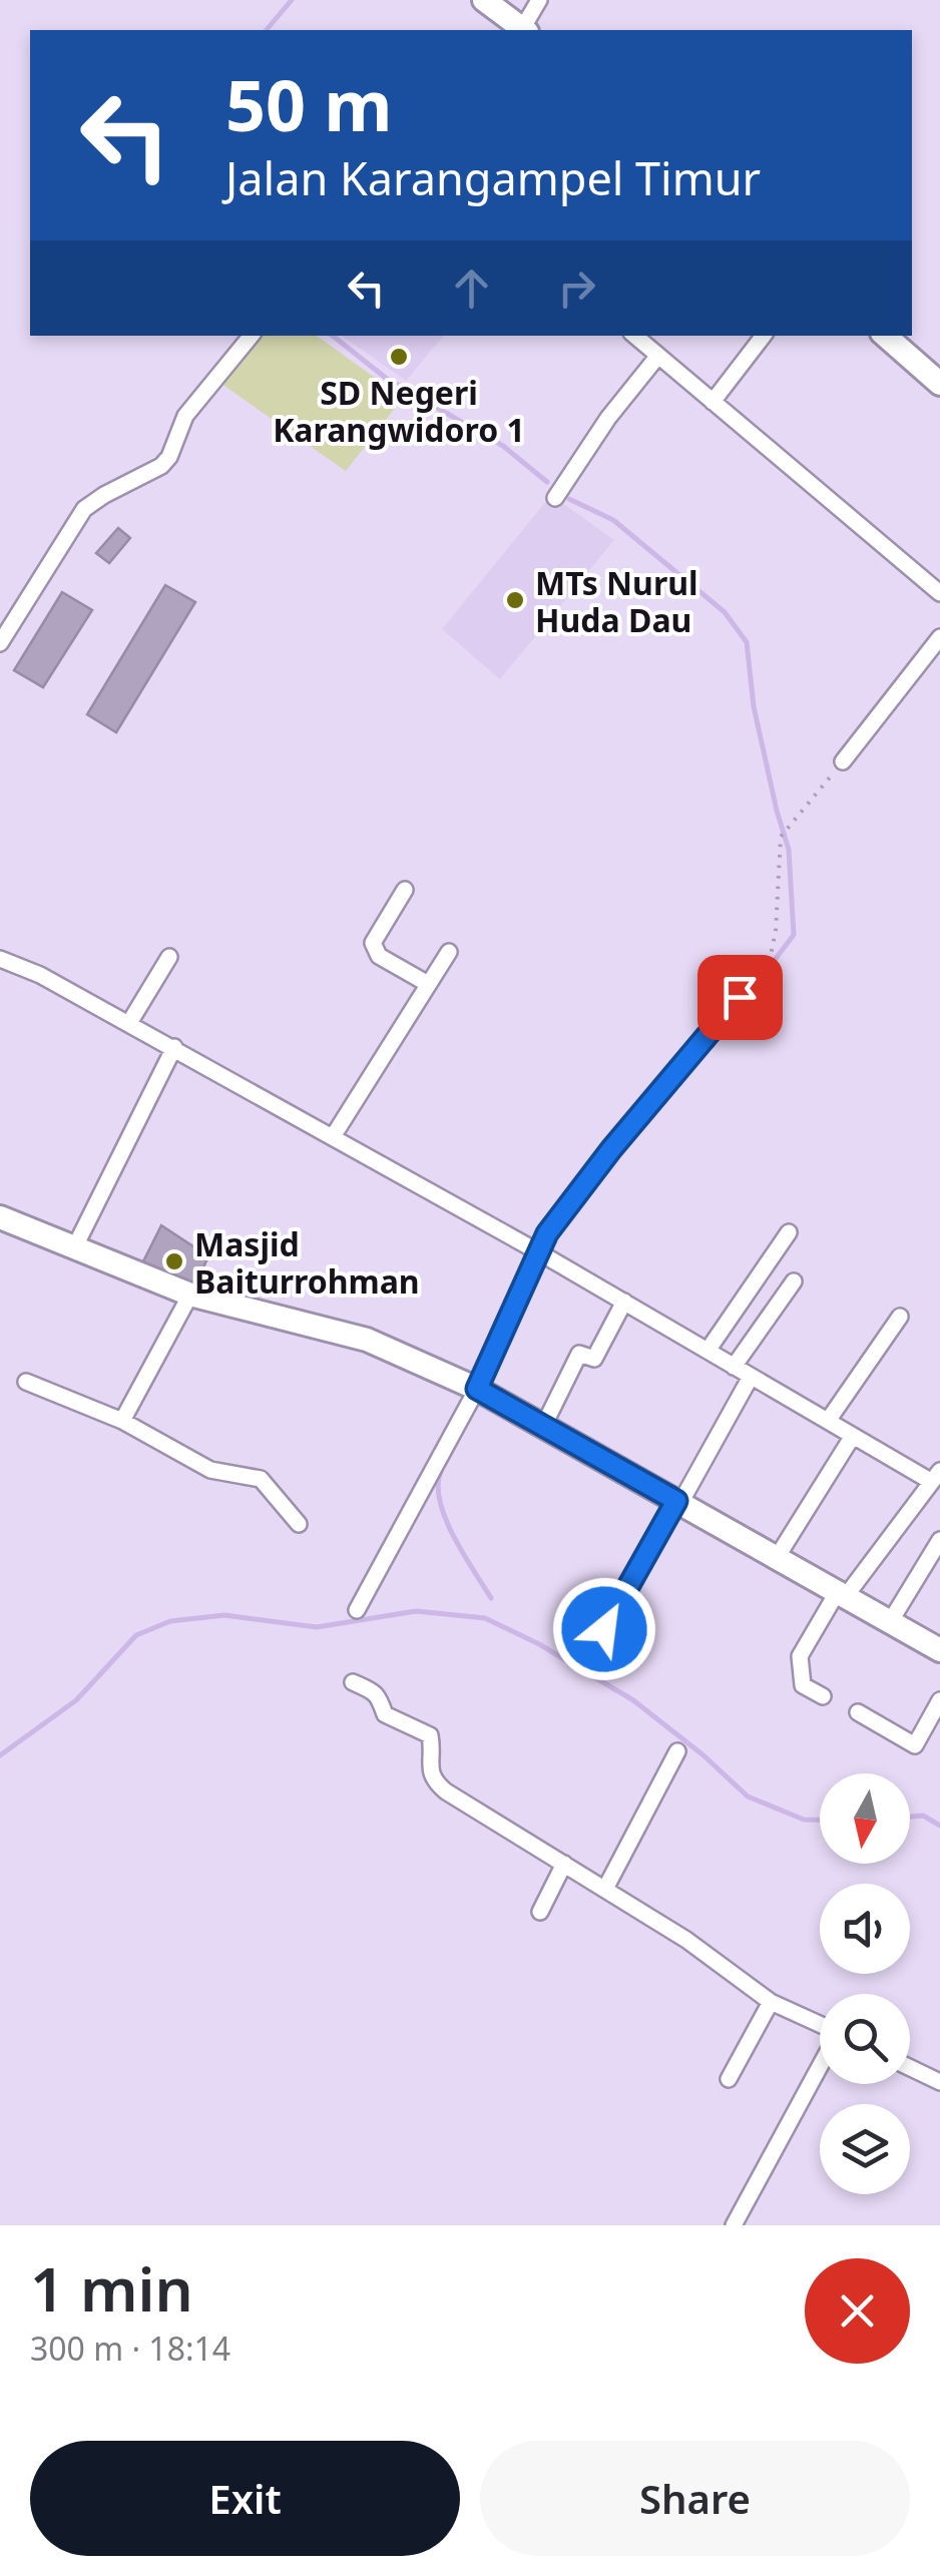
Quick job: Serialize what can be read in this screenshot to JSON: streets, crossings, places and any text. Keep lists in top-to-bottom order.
{
  "places": ["SD Negeri Karangwidoro 1", "MTs Nurul Huda Dau", "Masjid Baiturrohman"],
  "north": "bottom",
  "page": {
    "turn": ["50 m", "Jalan Karangampel Timur"],
    "heading": ["1 min", "300 m · 18:14"],
    "buttons": ["Exit", "Share"]
  }
}
